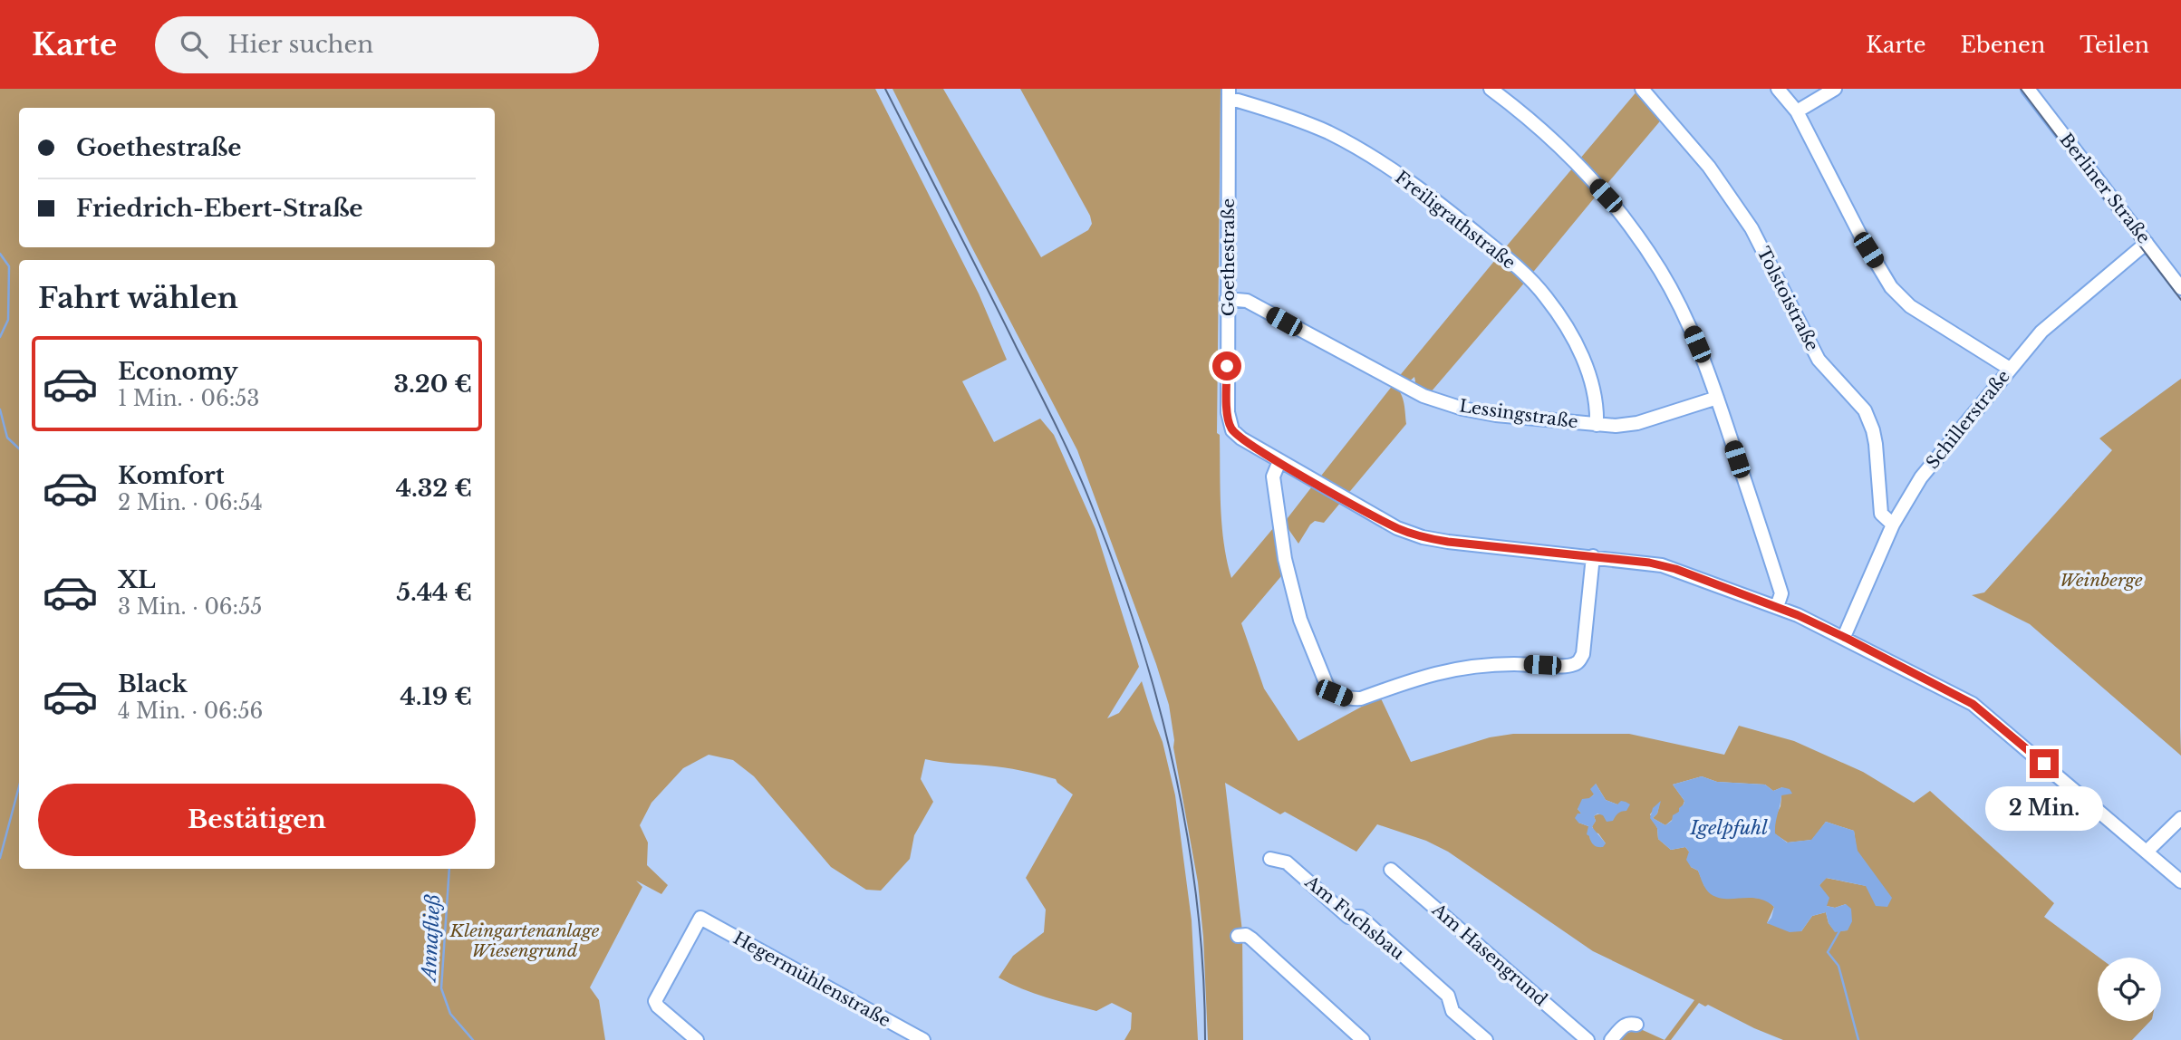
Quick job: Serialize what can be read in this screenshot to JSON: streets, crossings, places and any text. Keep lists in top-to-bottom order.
{
  "streets": {
    "street": [
      "Berliner Straße",
      "Freiligrathstraße",
      "Goethestraße",
      "Tolstoistraße",
      "Lessingstraße",
      "Schillerstraße",
      "Am Fuchsbau",
      "Am Hasengrund",
      "Hegermühlenstraße"
    ]
  },
  "crossings": [
    ["Berliner Straße", "Schillerstraße"],
    ["Freiligrathstraße", "Goethestraße"],
    ["Freiligrathstraße", "Lessingstraße"],
    ["Goethestraße", "Lessingstraße"],
    ["Tolstoistraße", "Schillerstraße"]
  ],
  "water": ["Igelpfuhl", "Annafließ"],
  "parks": ["Weinberge", "Kleingartenanlage Wiesengrund"],
  "page": {
    "header": "Karte",
    "search": "Hier suchen",
    "nav": ["Karte", "Ebenen", "Teilen"],
    "banner": ["Goethestraße", "Friedrich-Ebert-Straße"],
    "heading": "Fahrt wählen",
    "list": [
      {
        "name": "Economy",
        "note": "1 Min. · 06:53",
        "value": "3.20 €"
      },
      {
        "name": "Komfort",
        "note": "2 Min. · 06:54",
        "value": "4.32 €"
      },
      {
        "name": "XL",
        "note": "3 Min. · 06:55",
        "value": "5.44 €"
      },
      {
        "name": "Black",
        "note": "4 Min. · 06:56",
        "value": "4.19 €"
      }
    ],
    "buttons": "Bestätigen",
    "bubble": "2 Min."
  }
}
